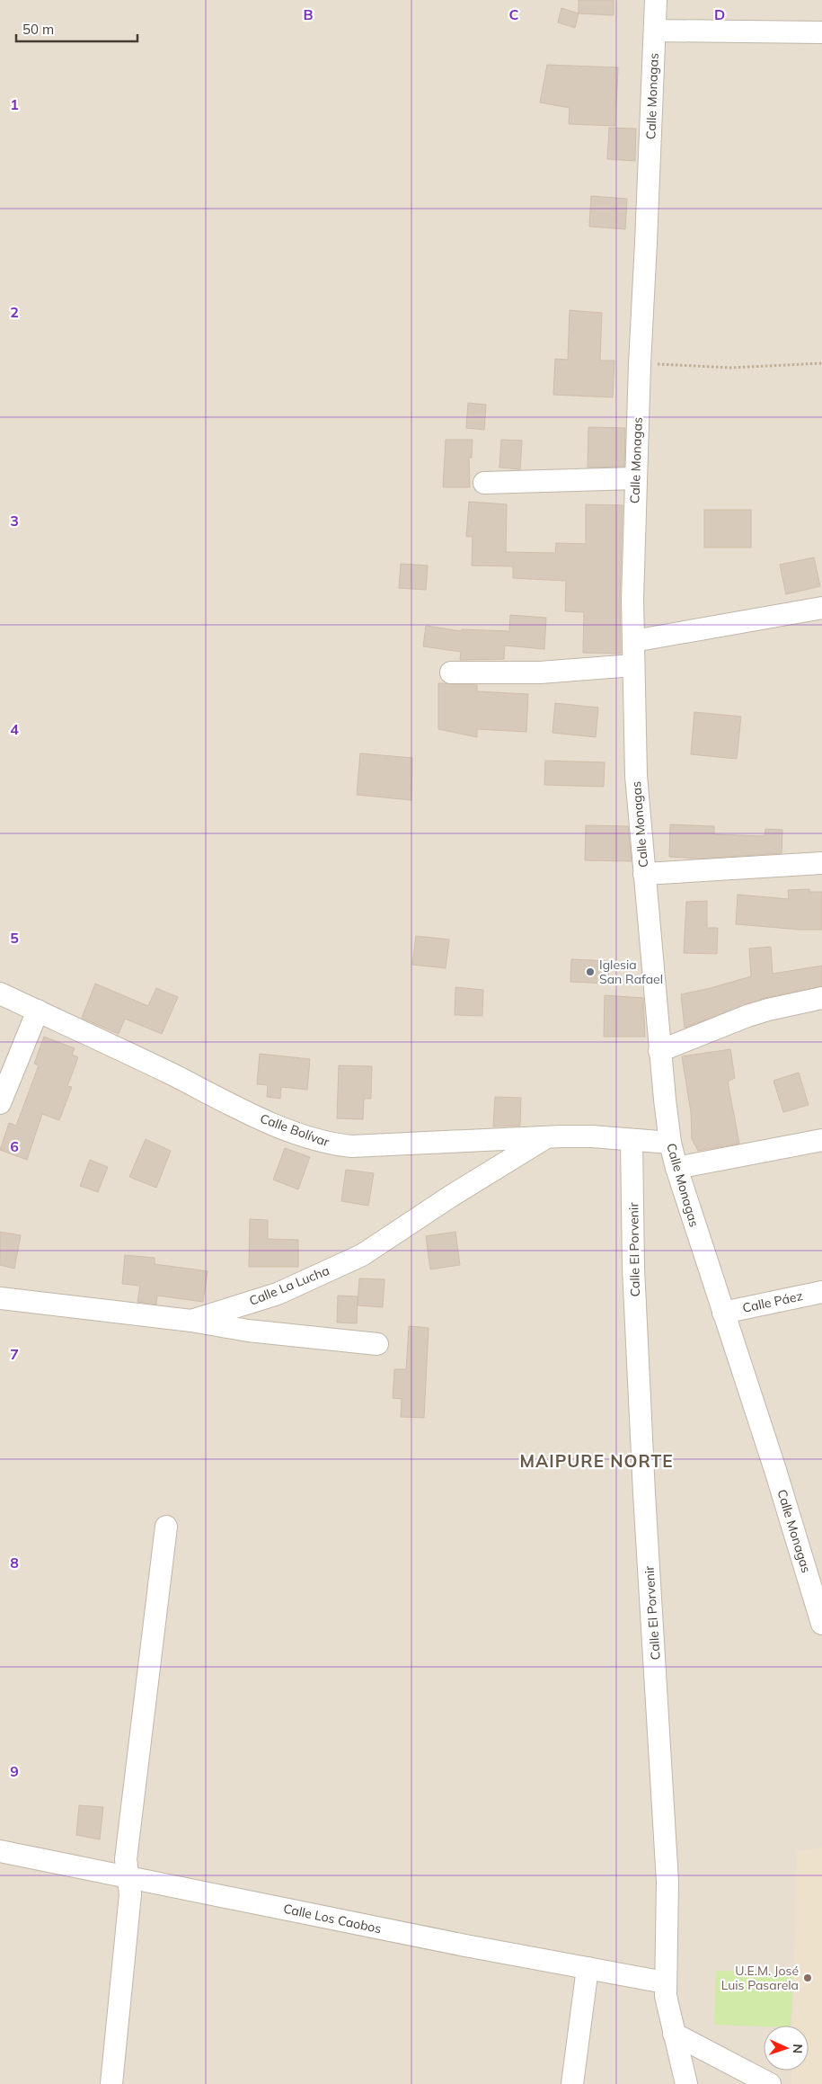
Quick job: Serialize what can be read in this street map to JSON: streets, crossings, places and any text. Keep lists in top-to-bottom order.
{
  "streets": {
    "street": [
      "Calle Monagas",
      "Calle Bolívar",
      "Calle El Porvenir",
      "Calle La Lucha",
      "Calle Páez",
      "Calle Los Caobos"
    ]
  },
  "crossings": [
    ["Calle Monagas", "Calle Bolívar"],
    ["Calle Monagas", "Calle Páez"],
    ["Calle Bolívar", "Calle El Porvenir"],
    ["Calle Bolívar", "Calle La Lucha"],
    ["Calle El Porvenir", "Calle Los Caobos"]
  ],
  "districts": ["MAIPURE NORTE"],
  "places": ["Iglesia San Rafael", "U.E.M. José Luis Pasarela"],
  "scale_bar": "50 m",
  "north": "right",
  "grid": {
    "columns": ["B", "C", "D"],
    "rows": [
      "1",
      "2",
      "3",
      "4",
      "5",
      "6",
      "7",
      "8",
      "9"
    ]
  }
}
